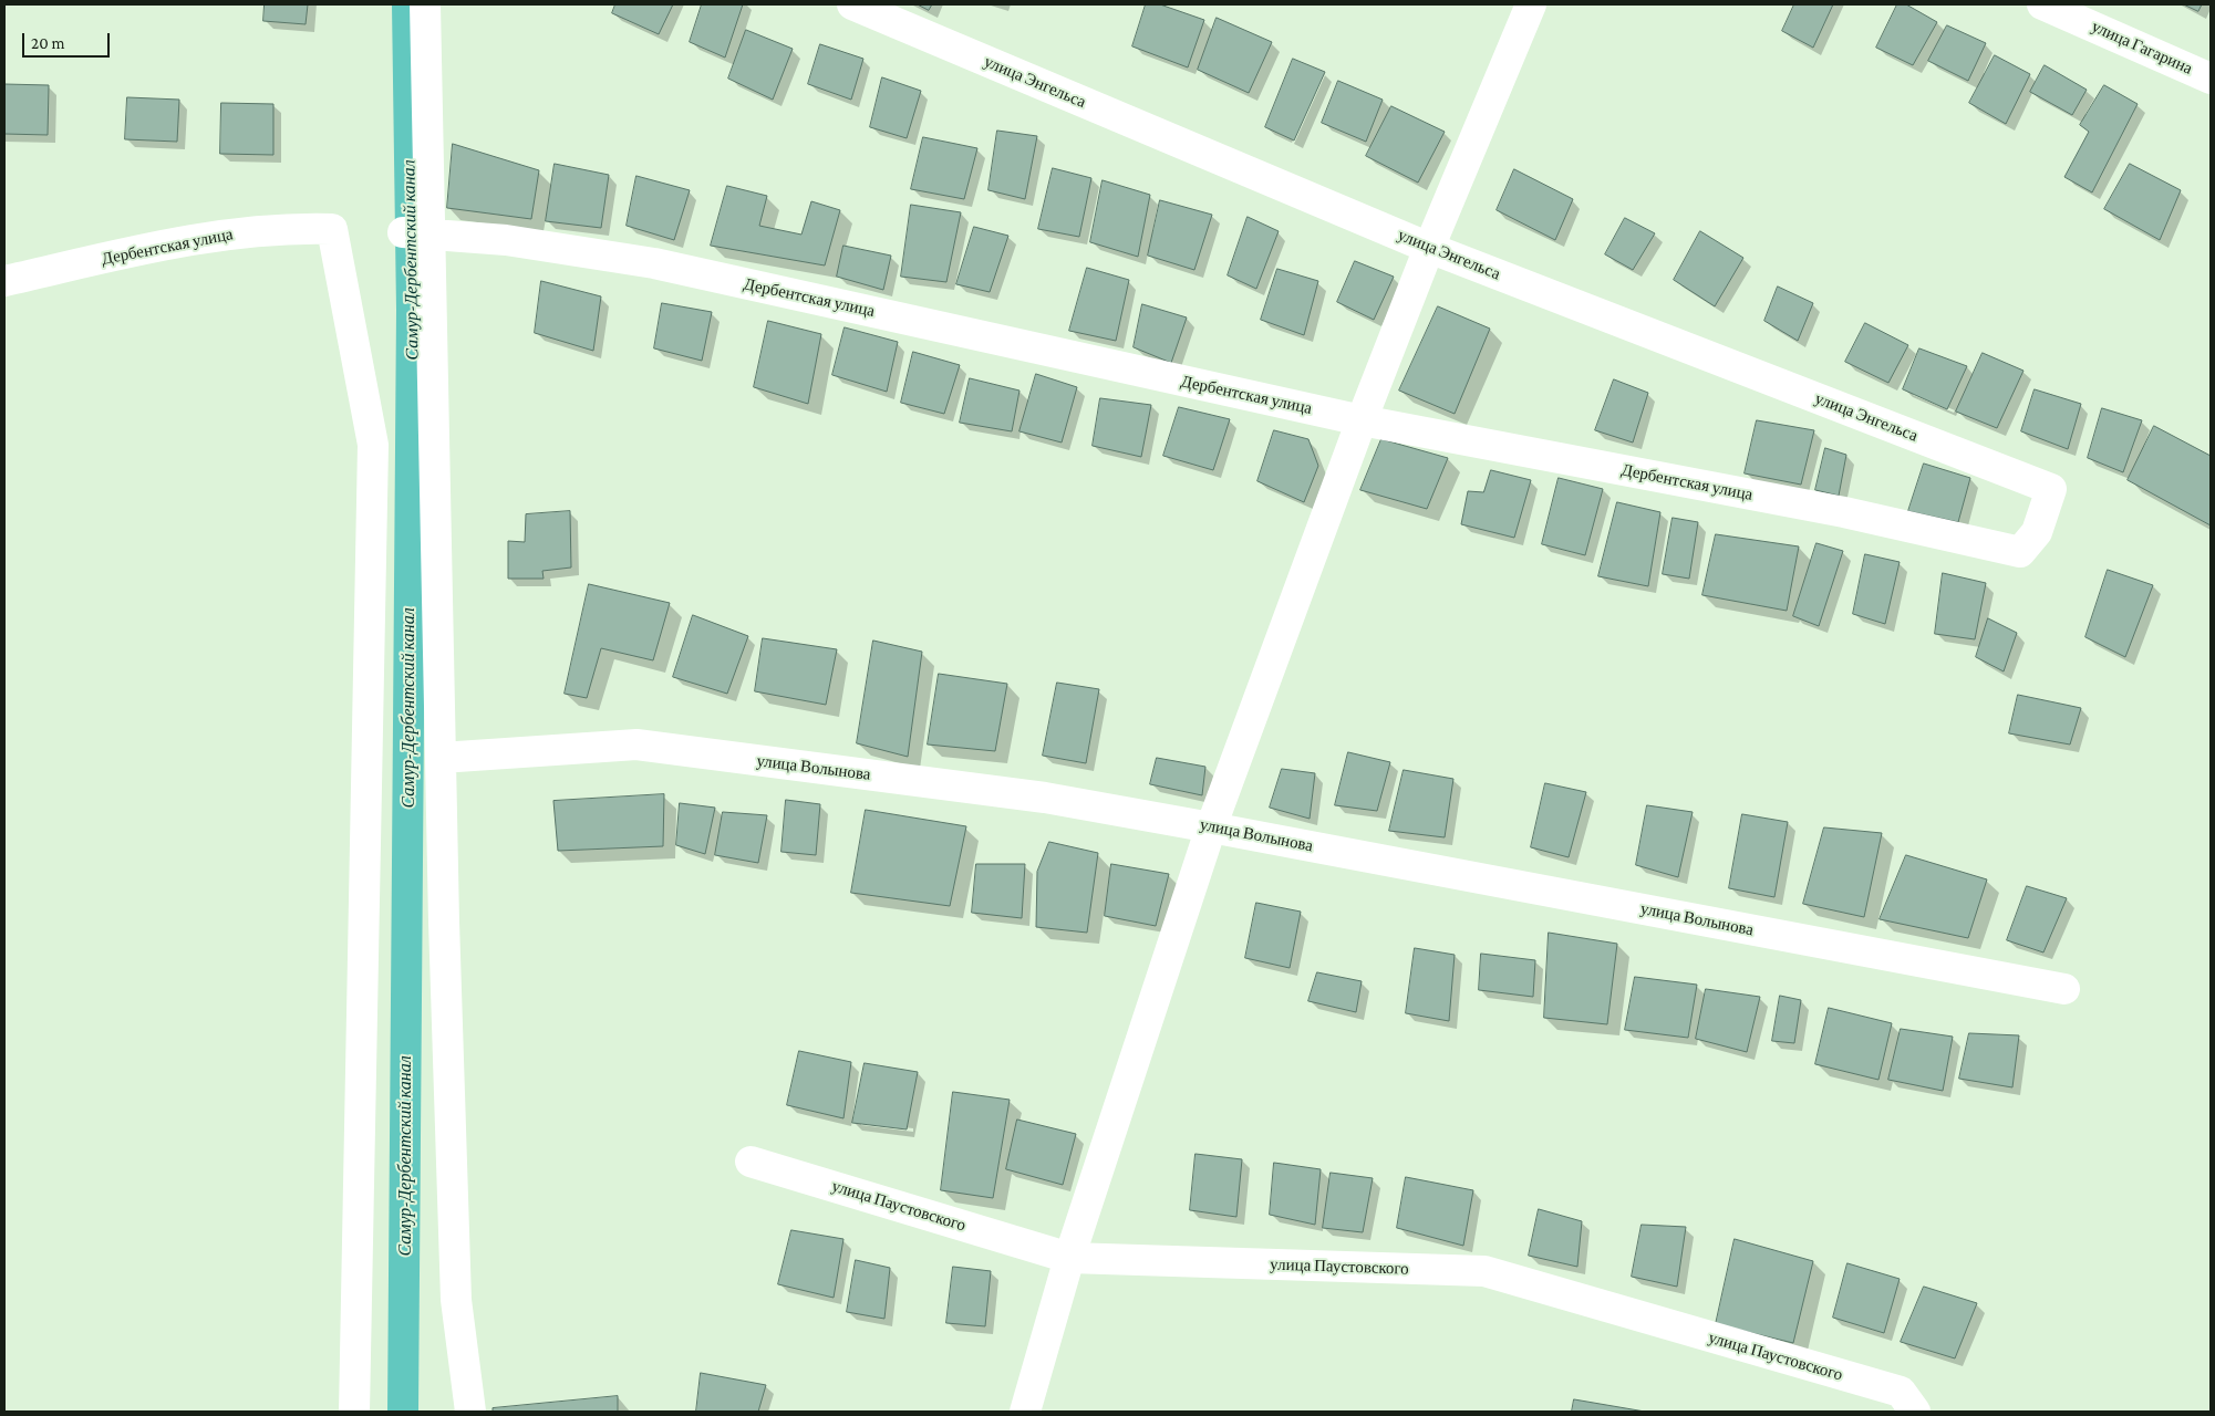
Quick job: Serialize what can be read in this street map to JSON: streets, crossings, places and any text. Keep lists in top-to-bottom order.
{
  "streets": {
    "street": [
      "улица Гагарина",
      "улица Энгельса",
      "Дербентская улица",
      "улица Волынова",
      "улица Паустовского"
    ]
  },
  "crossings": [
    ["улица Энгельса", "Дербентская улица"]
  ],
  "water": ["Самур-Дербентский канал"],
  "scale_bar": "20 m"
}
